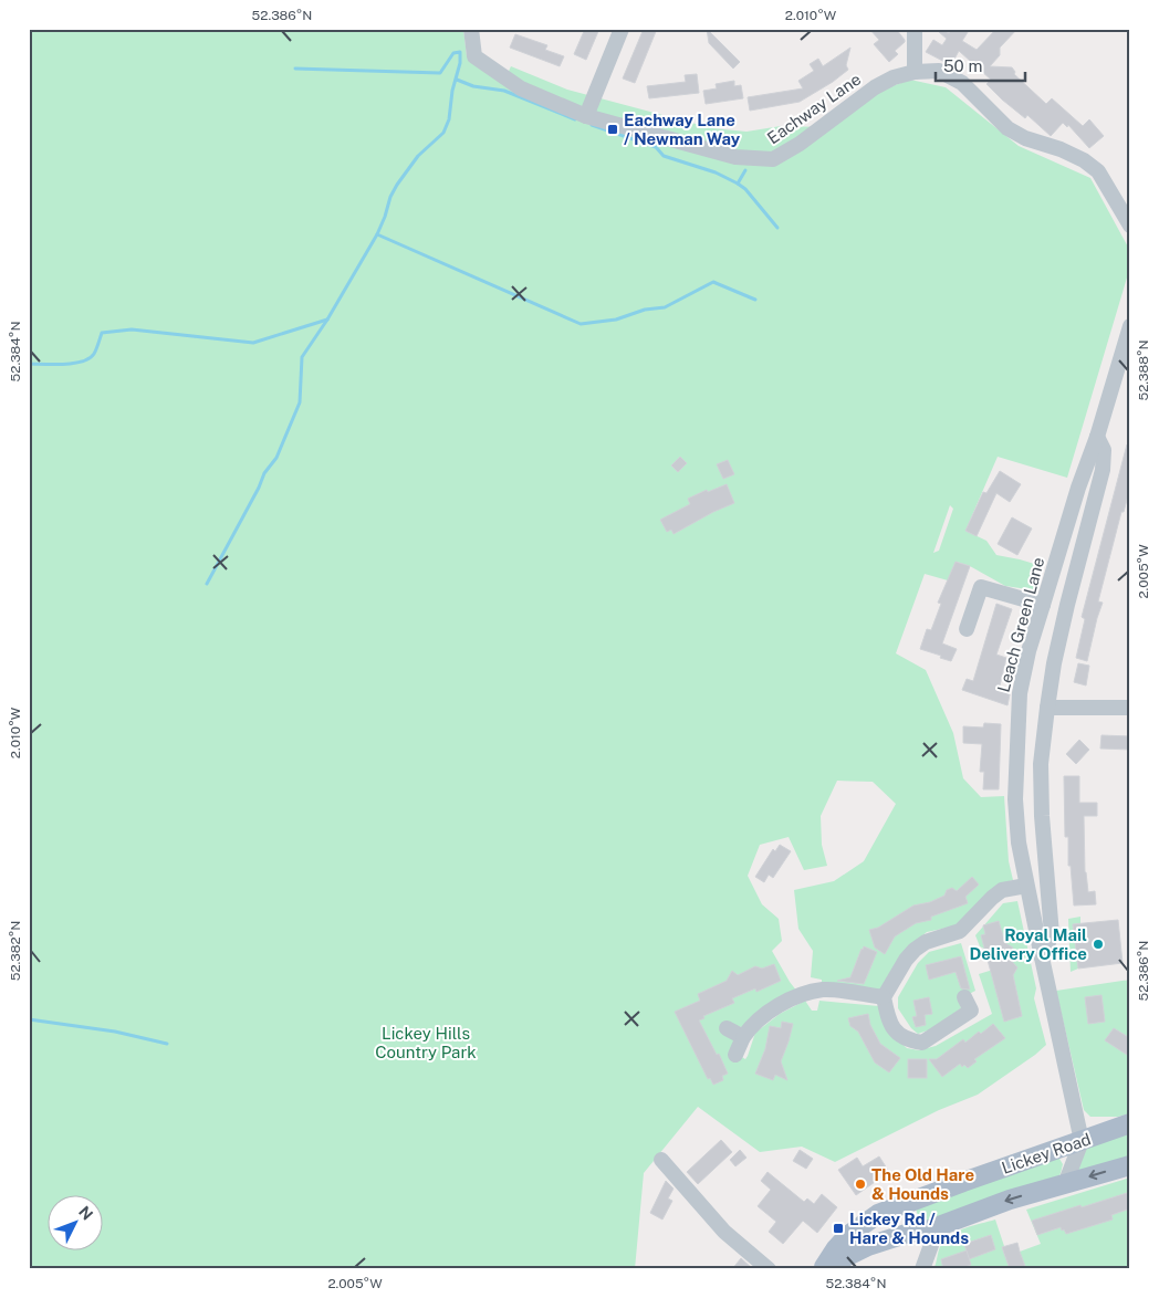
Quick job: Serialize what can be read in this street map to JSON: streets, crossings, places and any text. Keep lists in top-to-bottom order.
{
  "streets": {
    "main road": ["Lickey Road"],
    "street": ["Eachway Lane", "Leach Green Lane"]
  },
  "crossings": [
    ["Leach Green Lane", "Lickey Road"]
  ],
  "parks": ["Lickey Hills Country Park"],
  "places": {
    "transit": ["Eachway Lane / Newman Way", "Lickey Rd / Hare & Hounds"],
    "other": ["Royal Mail Delivery Office", "The Old Hare & Hounds"]
  },
  "scale_bar": "50 m",
  "north": "top right",
  "coordinates": [
    "52.386°N",
    "2.010°W",
    "52.384°N",
    "52.388°N",
    "2.005°W",
    "52.382°N"
  ]
}
